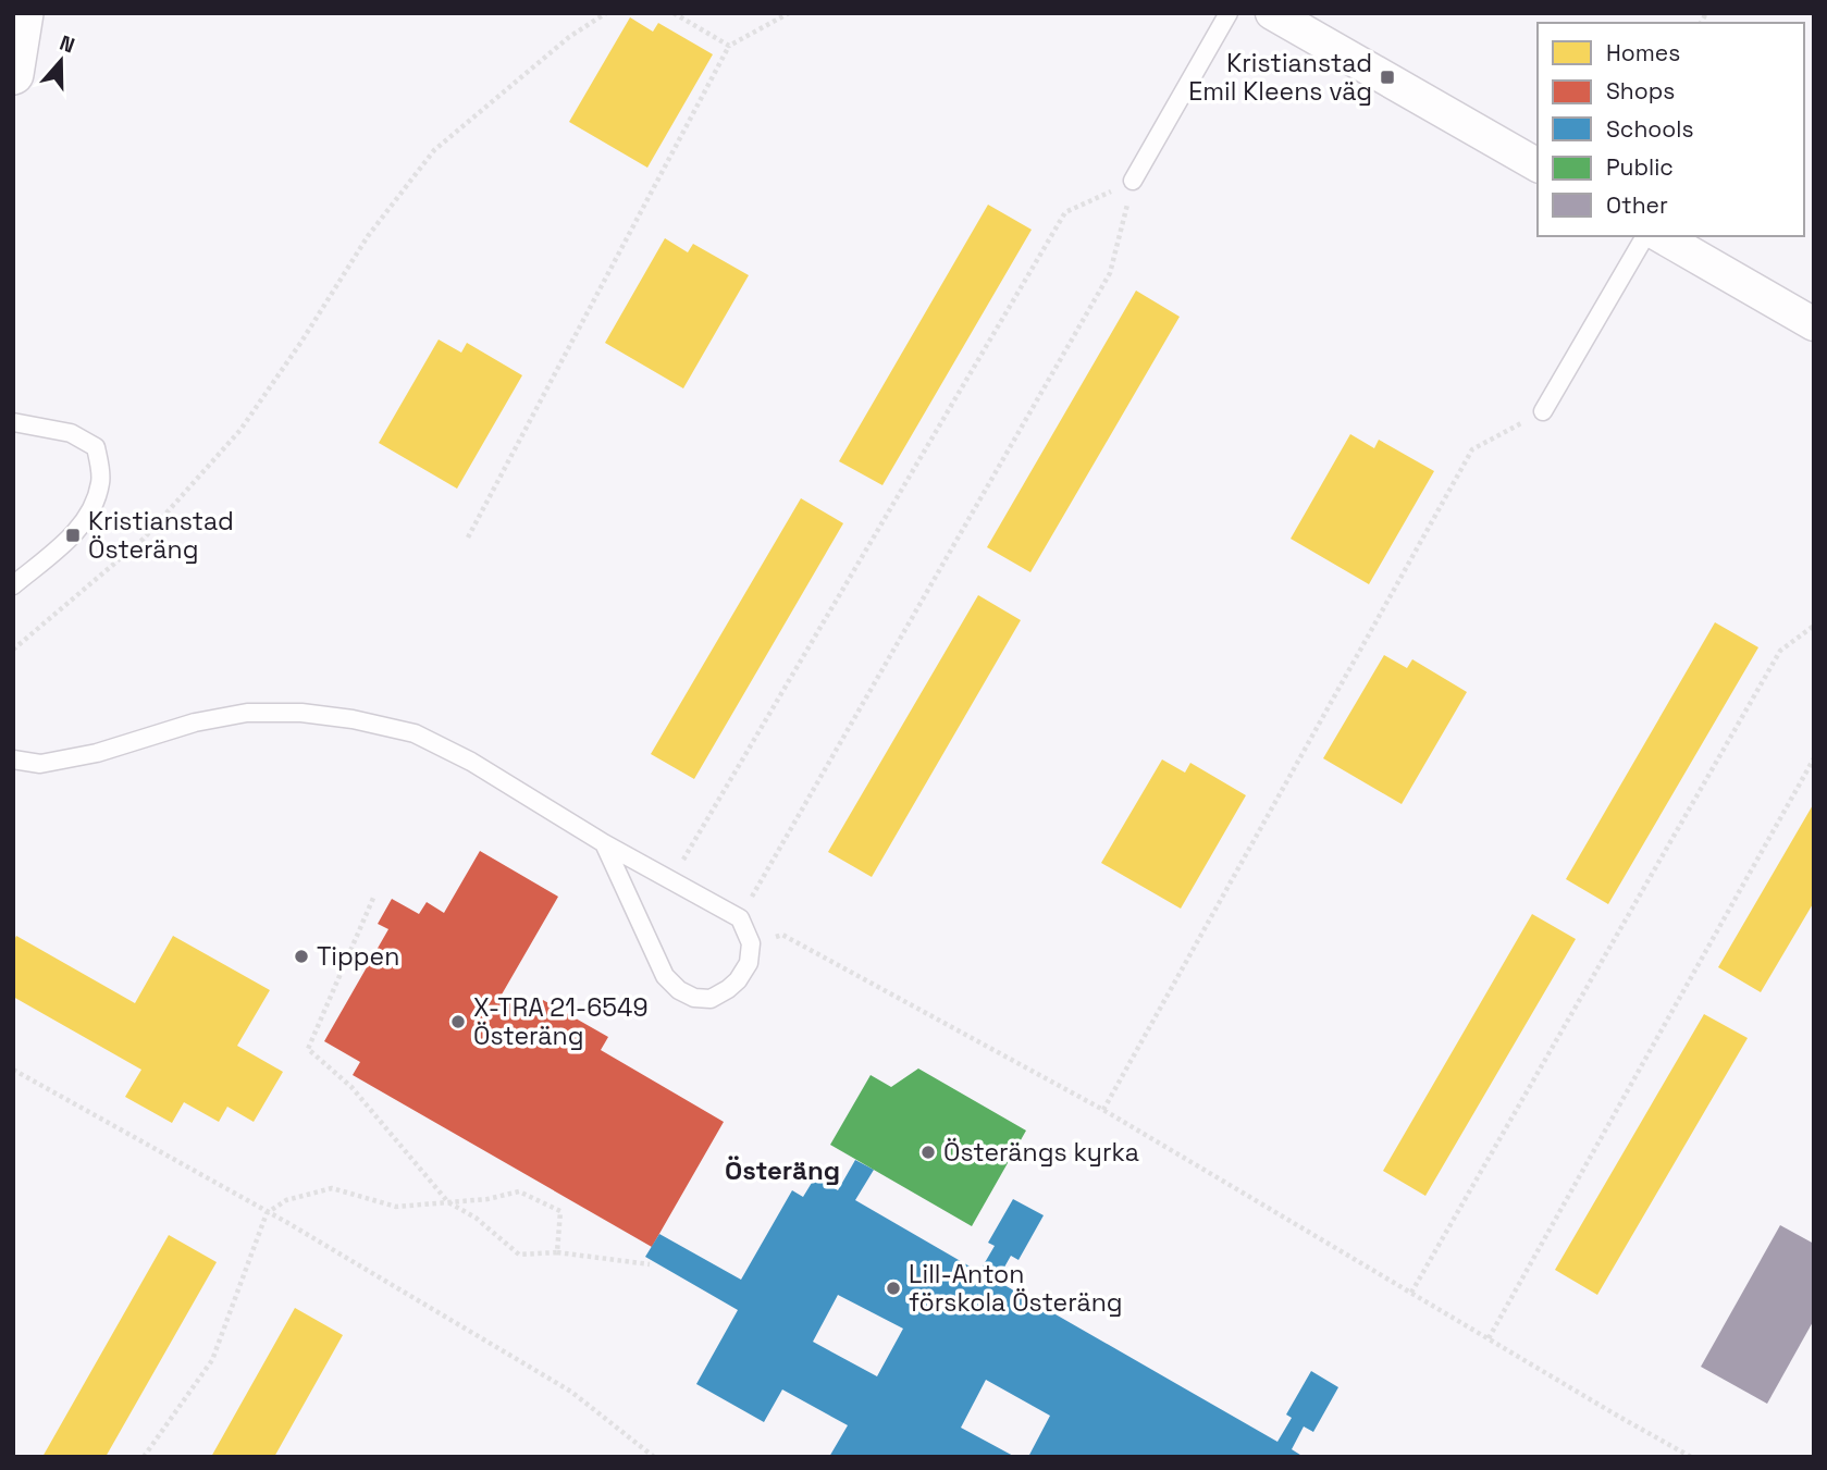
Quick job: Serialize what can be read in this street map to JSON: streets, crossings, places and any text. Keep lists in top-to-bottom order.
{
  "districts": ["Österäng"],
  "places": {
    "transit": ["Kristianstad Emil Kleens väg", "Kristianstad Österäng"],
    "other": [
      "Tippen",
      "X-TRA 21-6549 Österäng",
      "Österängs kyrka",
      "Lill-Anton förskola Österäng"
    ]
  },
  "legend": [
    "Homes",
    "Shops",
    "Schools",
    "Public",
    "Other"
  ],
  "north": "top"
}
